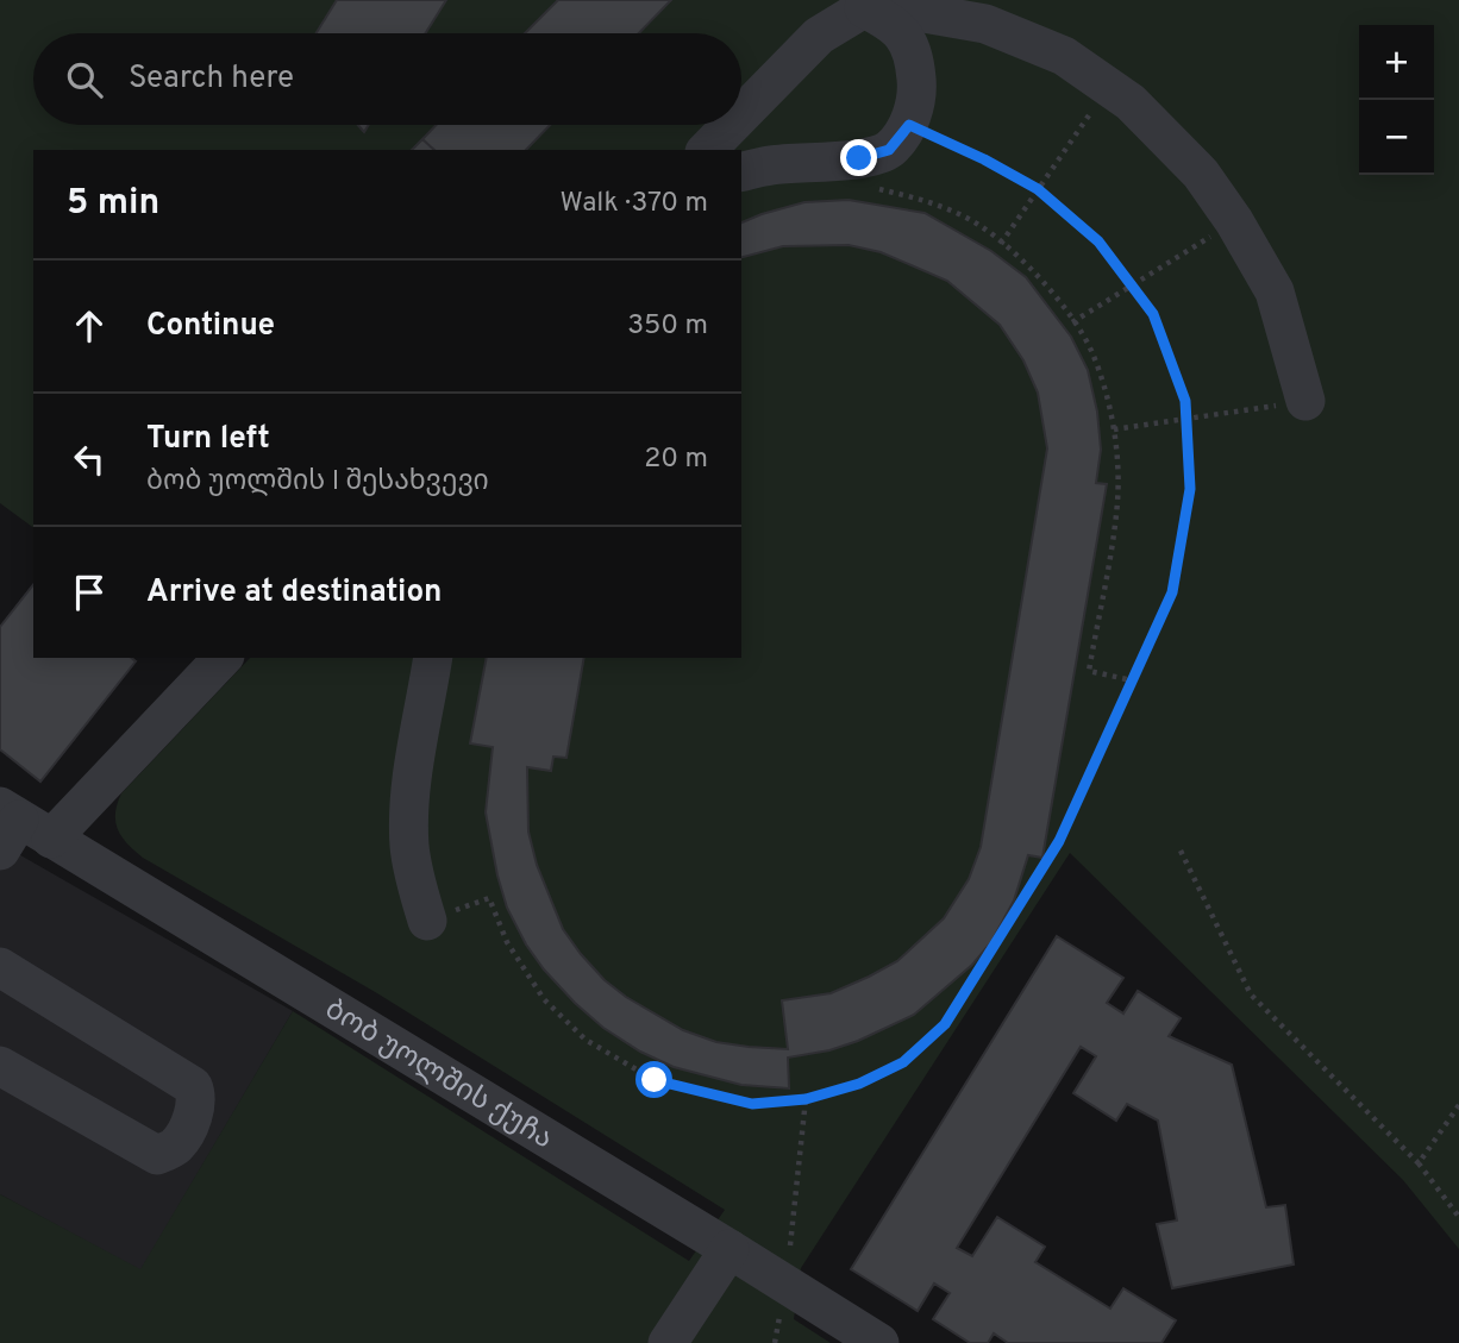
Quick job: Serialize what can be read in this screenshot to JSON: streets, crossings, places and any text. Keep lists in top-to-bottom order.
{
  "streets": {
    "street": ["ბობ უოლშის ქუჩა"]
  },
  "page": {
    "map_buttons": ["+", "−"],
    "search": "Search here",
    "heading": ["5 min", "Walk · 370 m"],
    "list": [
      ["Continue", "350 m"],
      ["Turn left", "ბობ უოლშის I შესახვევი", "20 m"],
      "Arrive at destination"
    ]
  }
}
